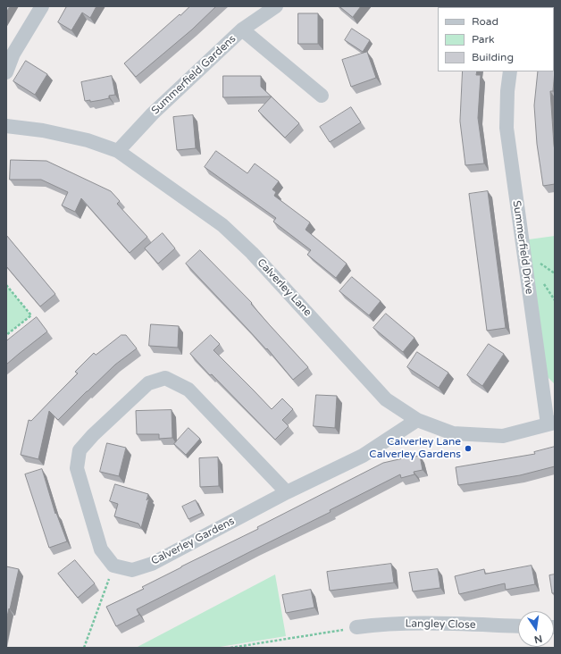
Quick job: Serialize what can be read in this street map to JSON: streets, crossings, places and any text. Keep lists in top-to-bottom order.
{
  "streets": {
    "street": [
      "Summerfield Gardens",
      "Summerfield Drive",
      "Calverley Lane",
      "Calverley Gardens",
      "Langley Close"
    ]
  },
  "crossings": [
    ["Summerfield Gardens", "Calverley Lane"],
    ["Summerfield Drive", "Calverley Lane"],
    ["Calverley Lane", "Calverley Gardens"]
  ],
  "places": ["Calverley Lane Calverley Gardens"],
  "legend": ["Road", "Park", "Building"],
  "north": "bottom"
}
